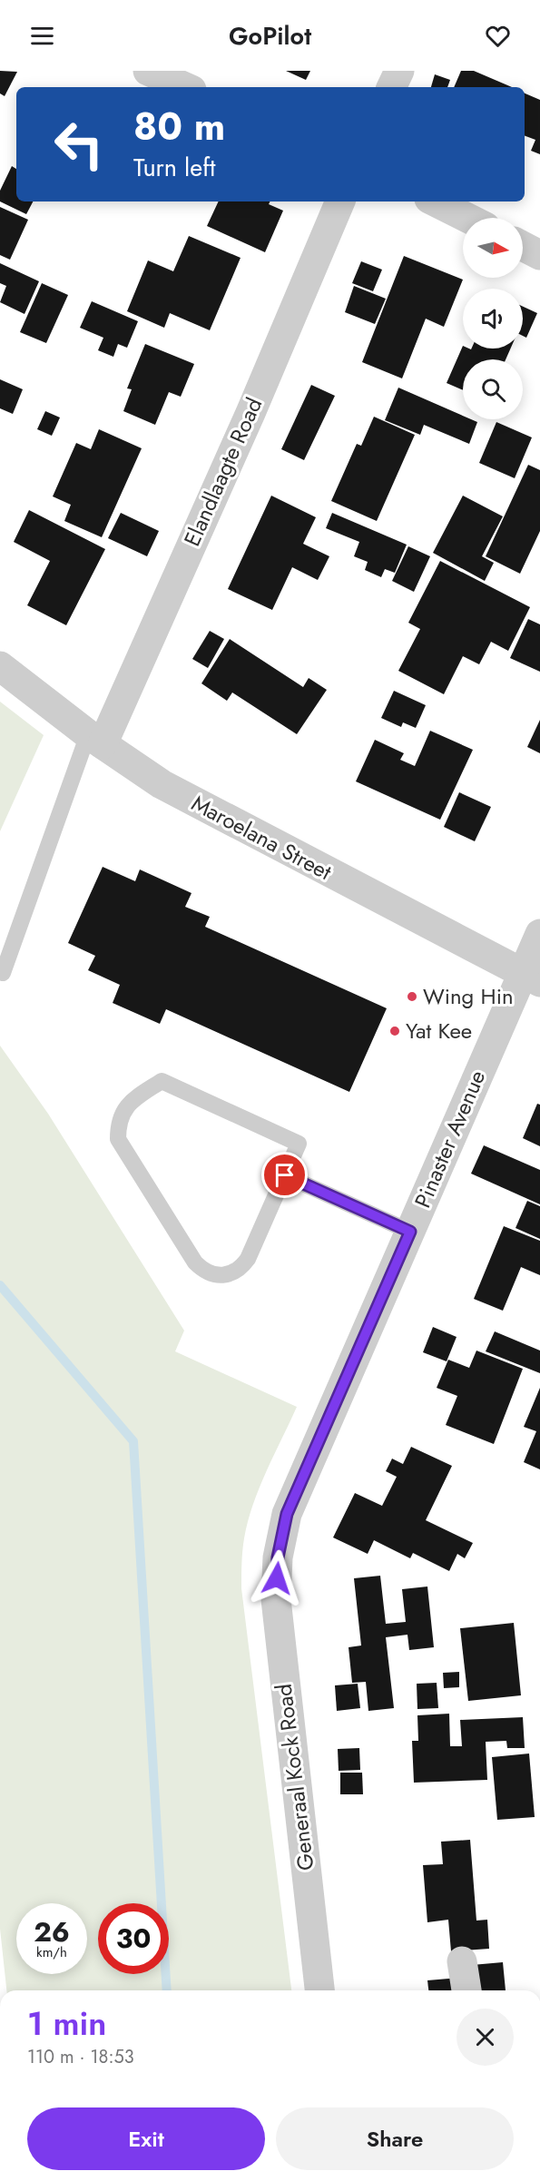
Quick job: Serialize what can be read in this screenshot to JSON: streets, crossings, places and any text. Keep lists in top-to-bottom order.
{
  "streets": {
    "street": [
      "Elandlaagte Road",
      "Maroelana Street",
      "Pinaster Avenue",
      "Generaal Kock Road"
    ]
  },
  "crossings": [
    ["Elandlaagte Road", "Maroelana Street"],
    ["Maroelana Street", "Pinaster Avenue"],
    ["Pinaster Avenue", "Generaal Kock Road"]
  ],
  "places": ["Wing Hin", "Yat Kee"],
  "north": "right",
  "page": {
    "header": "GoPilot",
    "turn": ["80 m", "Turn left"],
    "speed": "26 km/h",
    "limit": "30",
    "heading": ["1 min", "110 m · 18:53"],
    "buttons": ["Exit", "Share"]
  }
}
